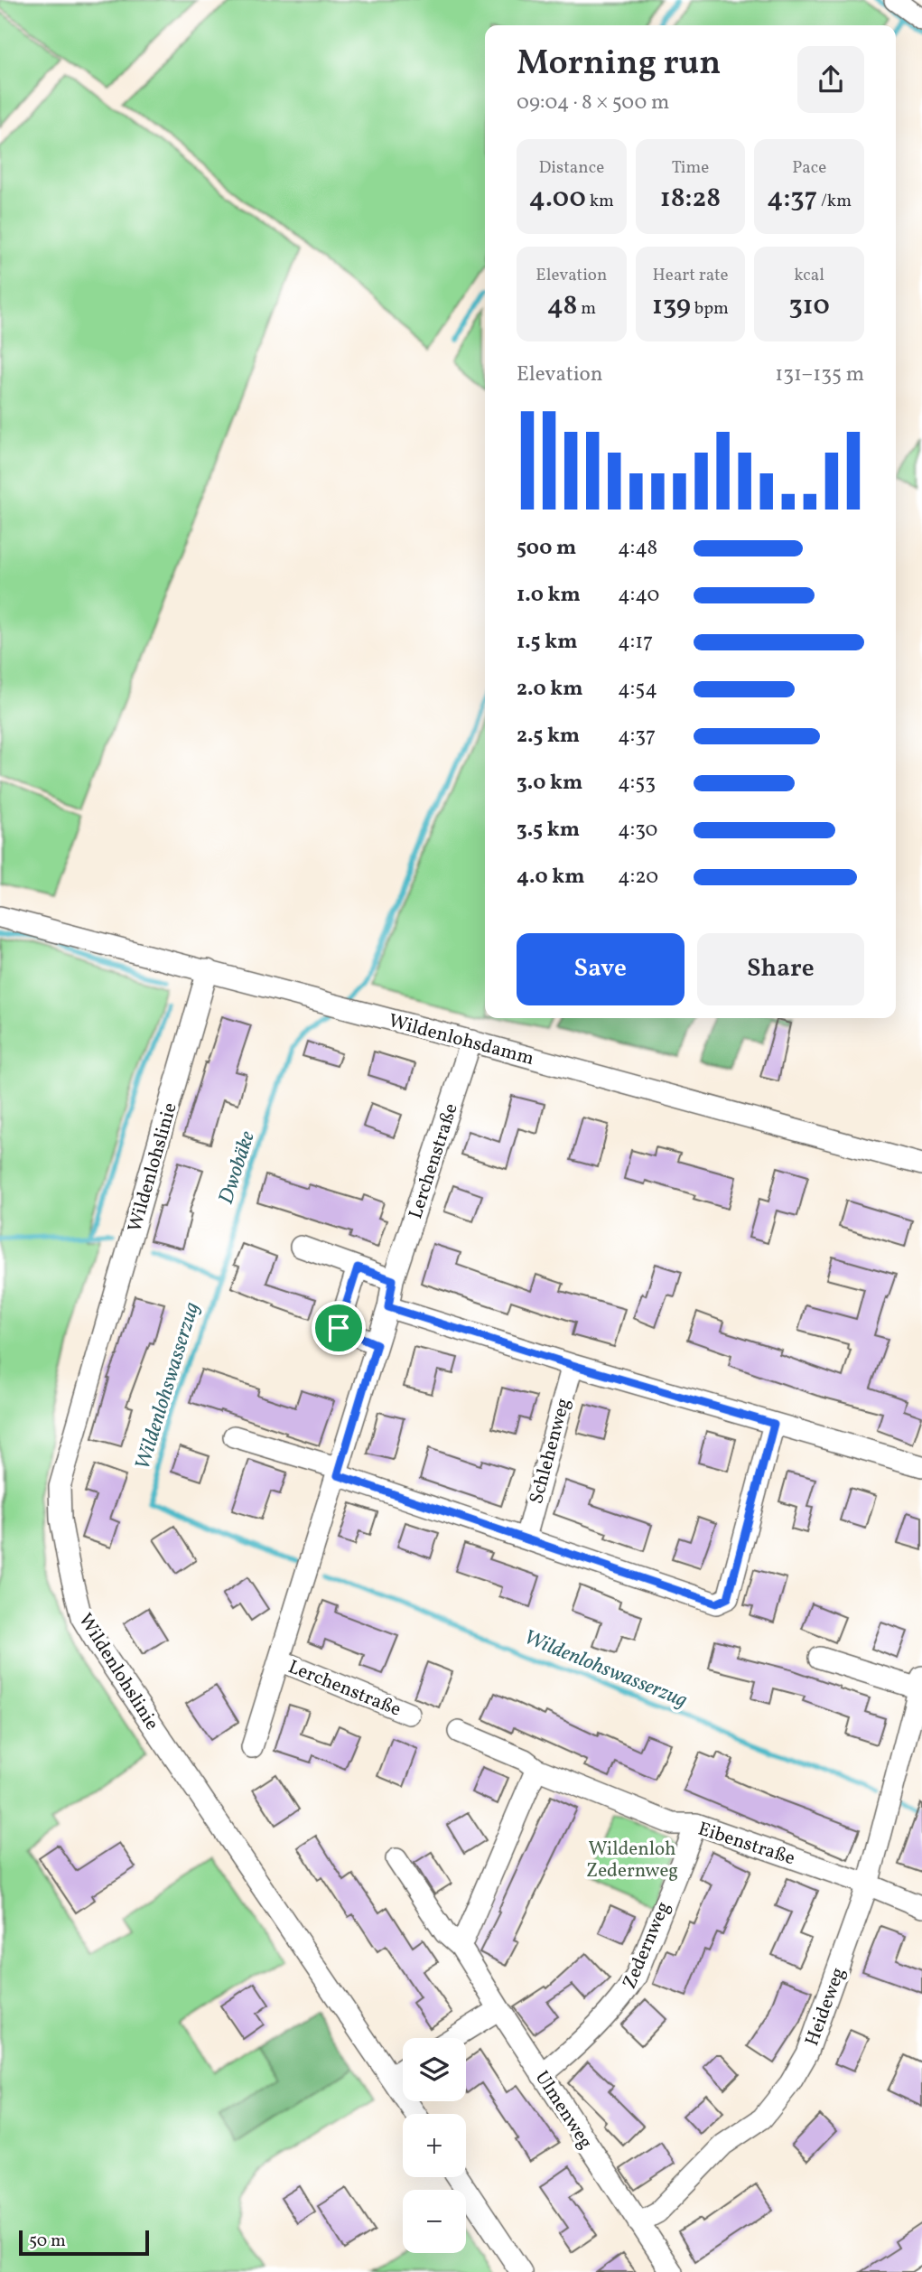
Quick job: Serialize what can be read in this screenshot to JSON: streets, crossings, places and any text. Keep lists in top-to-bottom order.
{
  "streets": {
    "street": [
      "Wildenlohsdamm",
      "Lerchenstraße",
      "Wildenlohslinie",
      "Schlehenweg",
      "Eibenstraße",
      "Zedernweg",
      "Heideweg",
      "Ulmenweg"
    ]
  },
  "crossings": [
    ["Wildenlohsdamm", "Lerchenstraße"],
    ["Wildenlohsdamm", "Wildenlohslinie"],
    ["Eibenstraße", "Zedernweg"],
    ["Eibenstraße", "Heideweg"],
    ["Zedernweg", "Ulmenweg"],
    ["Heideweg", "Ulmenweg"]
  ],
  "water": ["Dwobäke", "Wildenlohswasserzug"],
  "parks": ["Wildenloh Zedernweg"],
  "scale_bar": "50 m",
  "page": {
    "heading": ["Morning run", "09:04 · 8 × 500 m"],
    "stats": [
      ["Distance", "4.00 km"],
      ["Time", "18:28"],
      ["Pace", "4:37 /km"],
      ["Elevation", "48 m"],
      ["Heart rate", "139 bpm"],
      ["kcal", "310"]
    ],
    "chart": ["Elevation", "131–135 m"],
    "list": [
      {
        "name": "500 m",
        "note": "4:48"
      },
      {
        "name": "1.0 km",
        "note": "4:40"
      },
      {
        "name": "1.5 km",
        "note": "4:17"
      },
      {
        "name": "2.0 km",
        "note": "4:54"
      },
      {
        "name": "2.5 km",
        "note": "4:37"
      },
      {
        "name": "3.0 km",
        "note": "4:53"
      },
      {
        "name": "3.5 km",
        "note": "4:30"
      },
      {
        "name": "4.0 km",
        "note": "4:20"
      }
    ],
    "buttons": ["Save", "Share"],
    "map_buttons": ["+", "−"],
    "scale": "50 m"
  }
}
